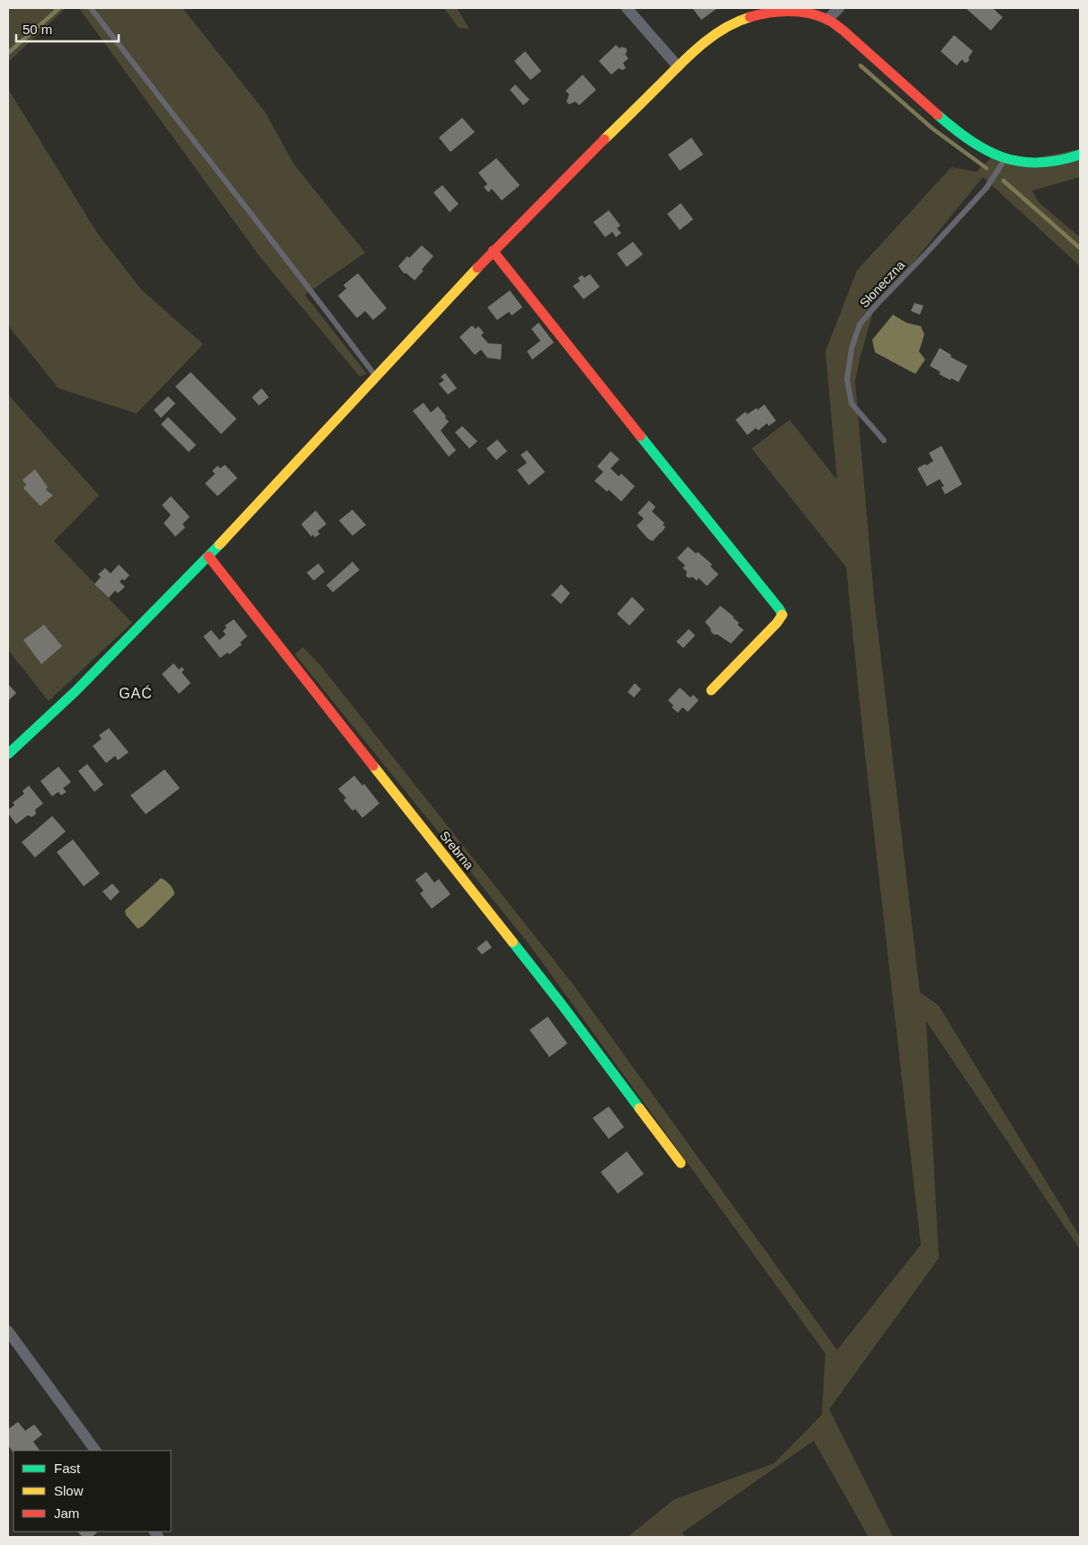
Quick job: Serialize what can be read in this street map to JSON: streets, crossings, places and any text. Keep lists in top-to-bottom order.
{
  "streets": {
    "street": ["Srebrna"],
    "lane": ["Słoneczna"]
  },
  "districts": ["GAĆ"],
  "legend": ["Fast", "Slow", "Jam"],
  "scale_bar": "50 m"
}
